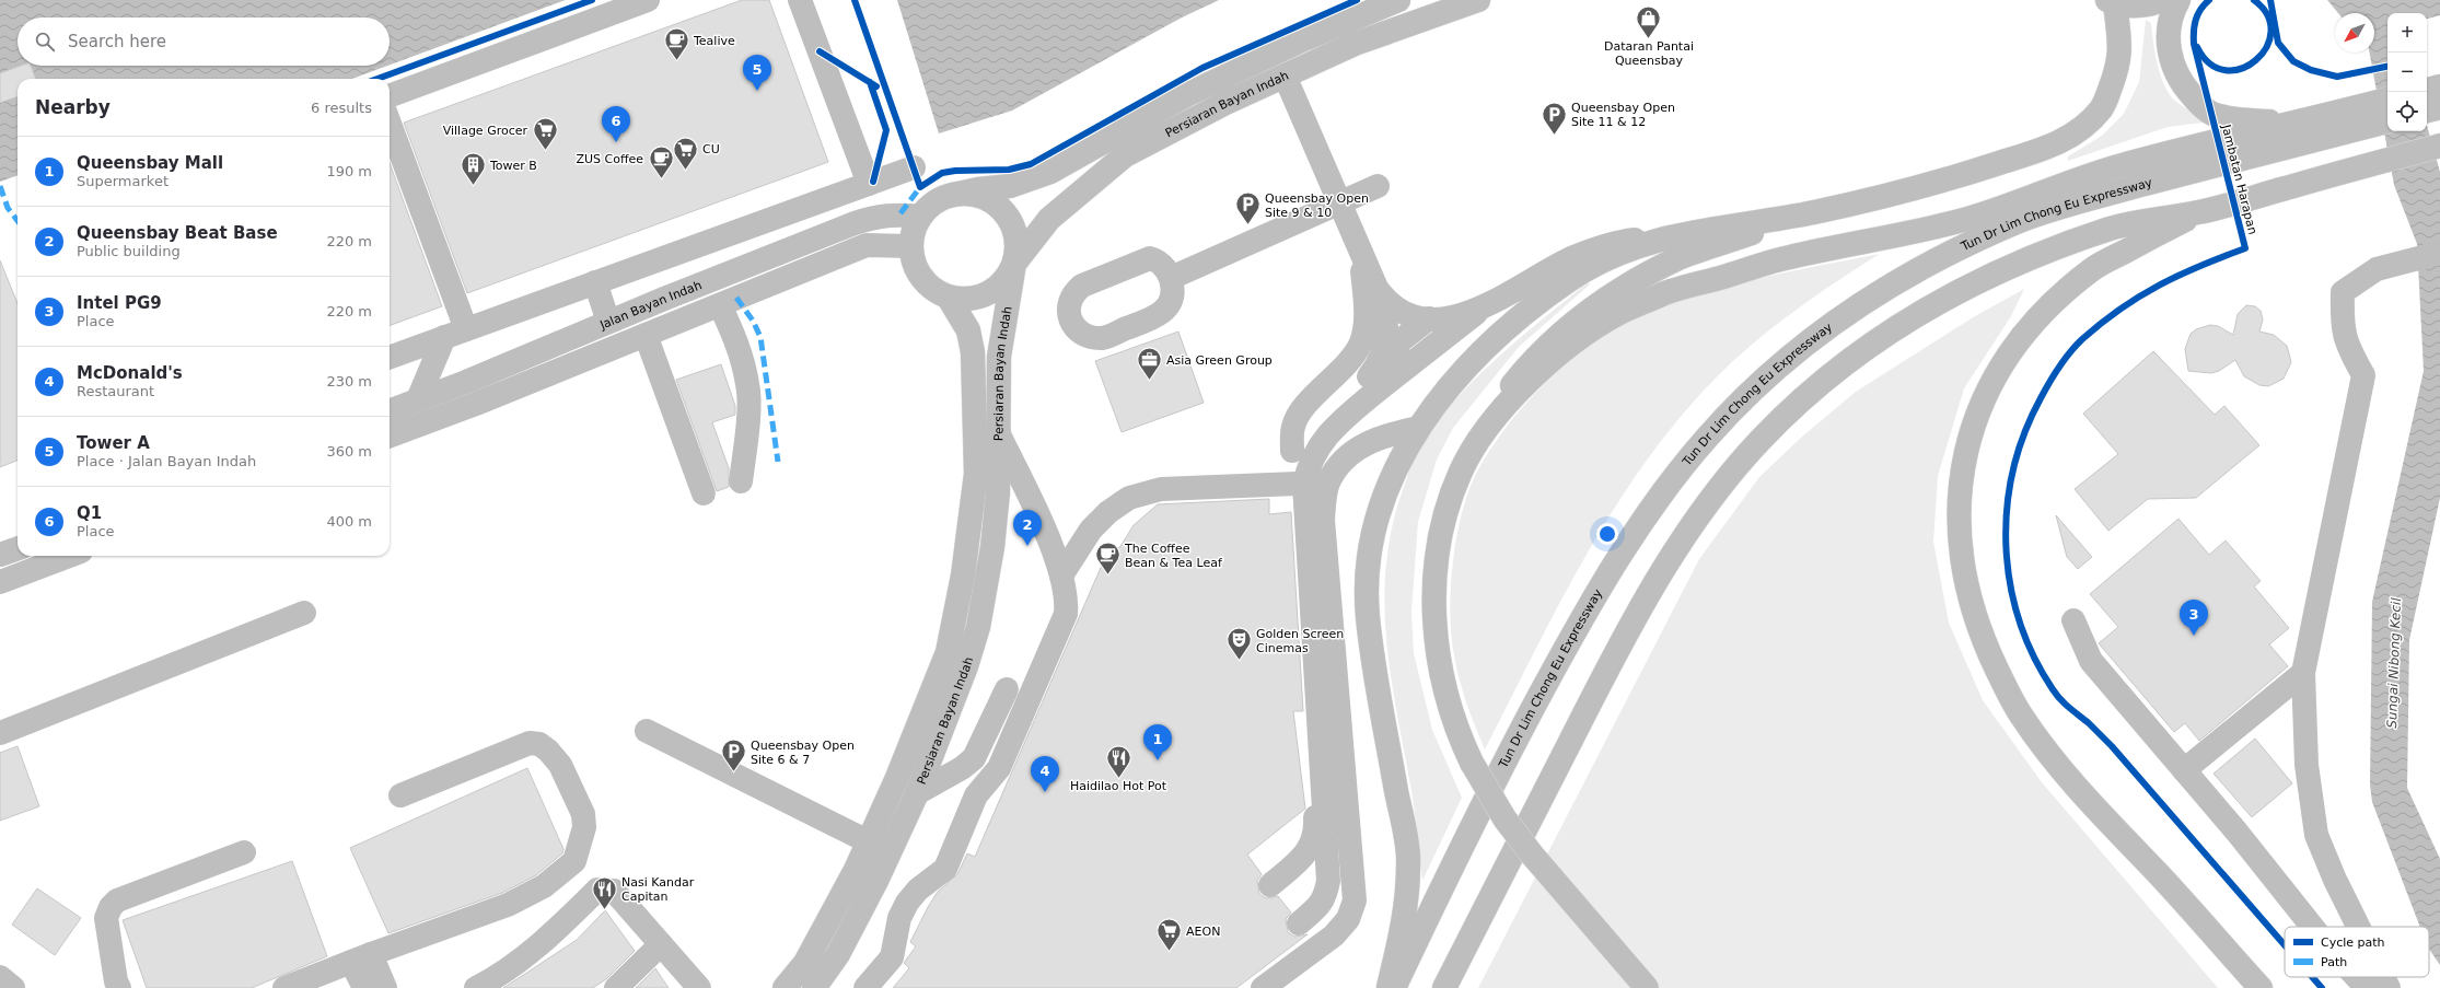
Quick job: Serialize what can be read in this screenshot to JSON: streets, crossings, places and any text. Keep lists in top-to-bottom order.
{
  "streets": {
    "main road": ["Persiaran Bayan Indah", "Tun Dr Lim Chong Eu Expressway", "Jalan Bayan Indah"],
    "cycle path": ["Jambatan Harapan"]
  },
  "crossings": [
    ["Persiaran Bayan Indah", "Jalan Bayan Indah"]
  ],
  "water": ["Sungai Nibong Kecil"],
  "places": {
    "shop": ["Dataran Pantai Queensbay"],
    "cafe": ["Tealive", "ZUS Coffee", "The Coffee Bean & Tea Leaf"],
    "parking": ["Queensbay Open Site 11 & 12", "Queensbay Open Site 9 & 10", "Queensbay Open Site 6 & 7"],
    "supermarket": ["Village Grocer", "CU", "AEON"],
    "building": ["Tower B"],
    "office": ["Asia Green Group"],
    "theatre": ["Golden Screen Cinemas"],
    "restaurant": ["Haidilao Hot Pot", "Nasi Kandar Capitan"]
  },
  "legend": ["Cycle path", "Path"],
  "north": "bottom left",
  "page": {
    "map_buttons": ["+", "−"],
    "search": "Search here",
    "pins": [
      "5",
      "6",
      "2",
      "3",
      "1",
      "4"
    ],
    "heading": ["Nearby", "6 results"],
    "list": [
      {
        "mark": "1",
        "name": "Queensbay Mall",
        "note": "Supermarket",
        "value": "190 m"
      },
      {
        "mark": "2",
        "name": "Queensbay Beat Base",
        "note": "Public building",
        "value": "220 m"
      },
      {
        "mark": "3",
        "name": "Intel PG9",
        "note": "Place",
        "value": "220 m"
      },
      {
        "mark": "4",
        "name": "McDonald's",
        "note": "Restaurant",
        "value": "230 m"
      },
      {
        "mark": "5",
        "name": "Tower A",
        "note": "Place · Jalan Bayan Indah",
        "value": "360 m"
      },
      {
        "mark": "6",
        "name": "Q1",
        "note": "Place",
        "value": "400 m"
      }
    ]
  }
}
